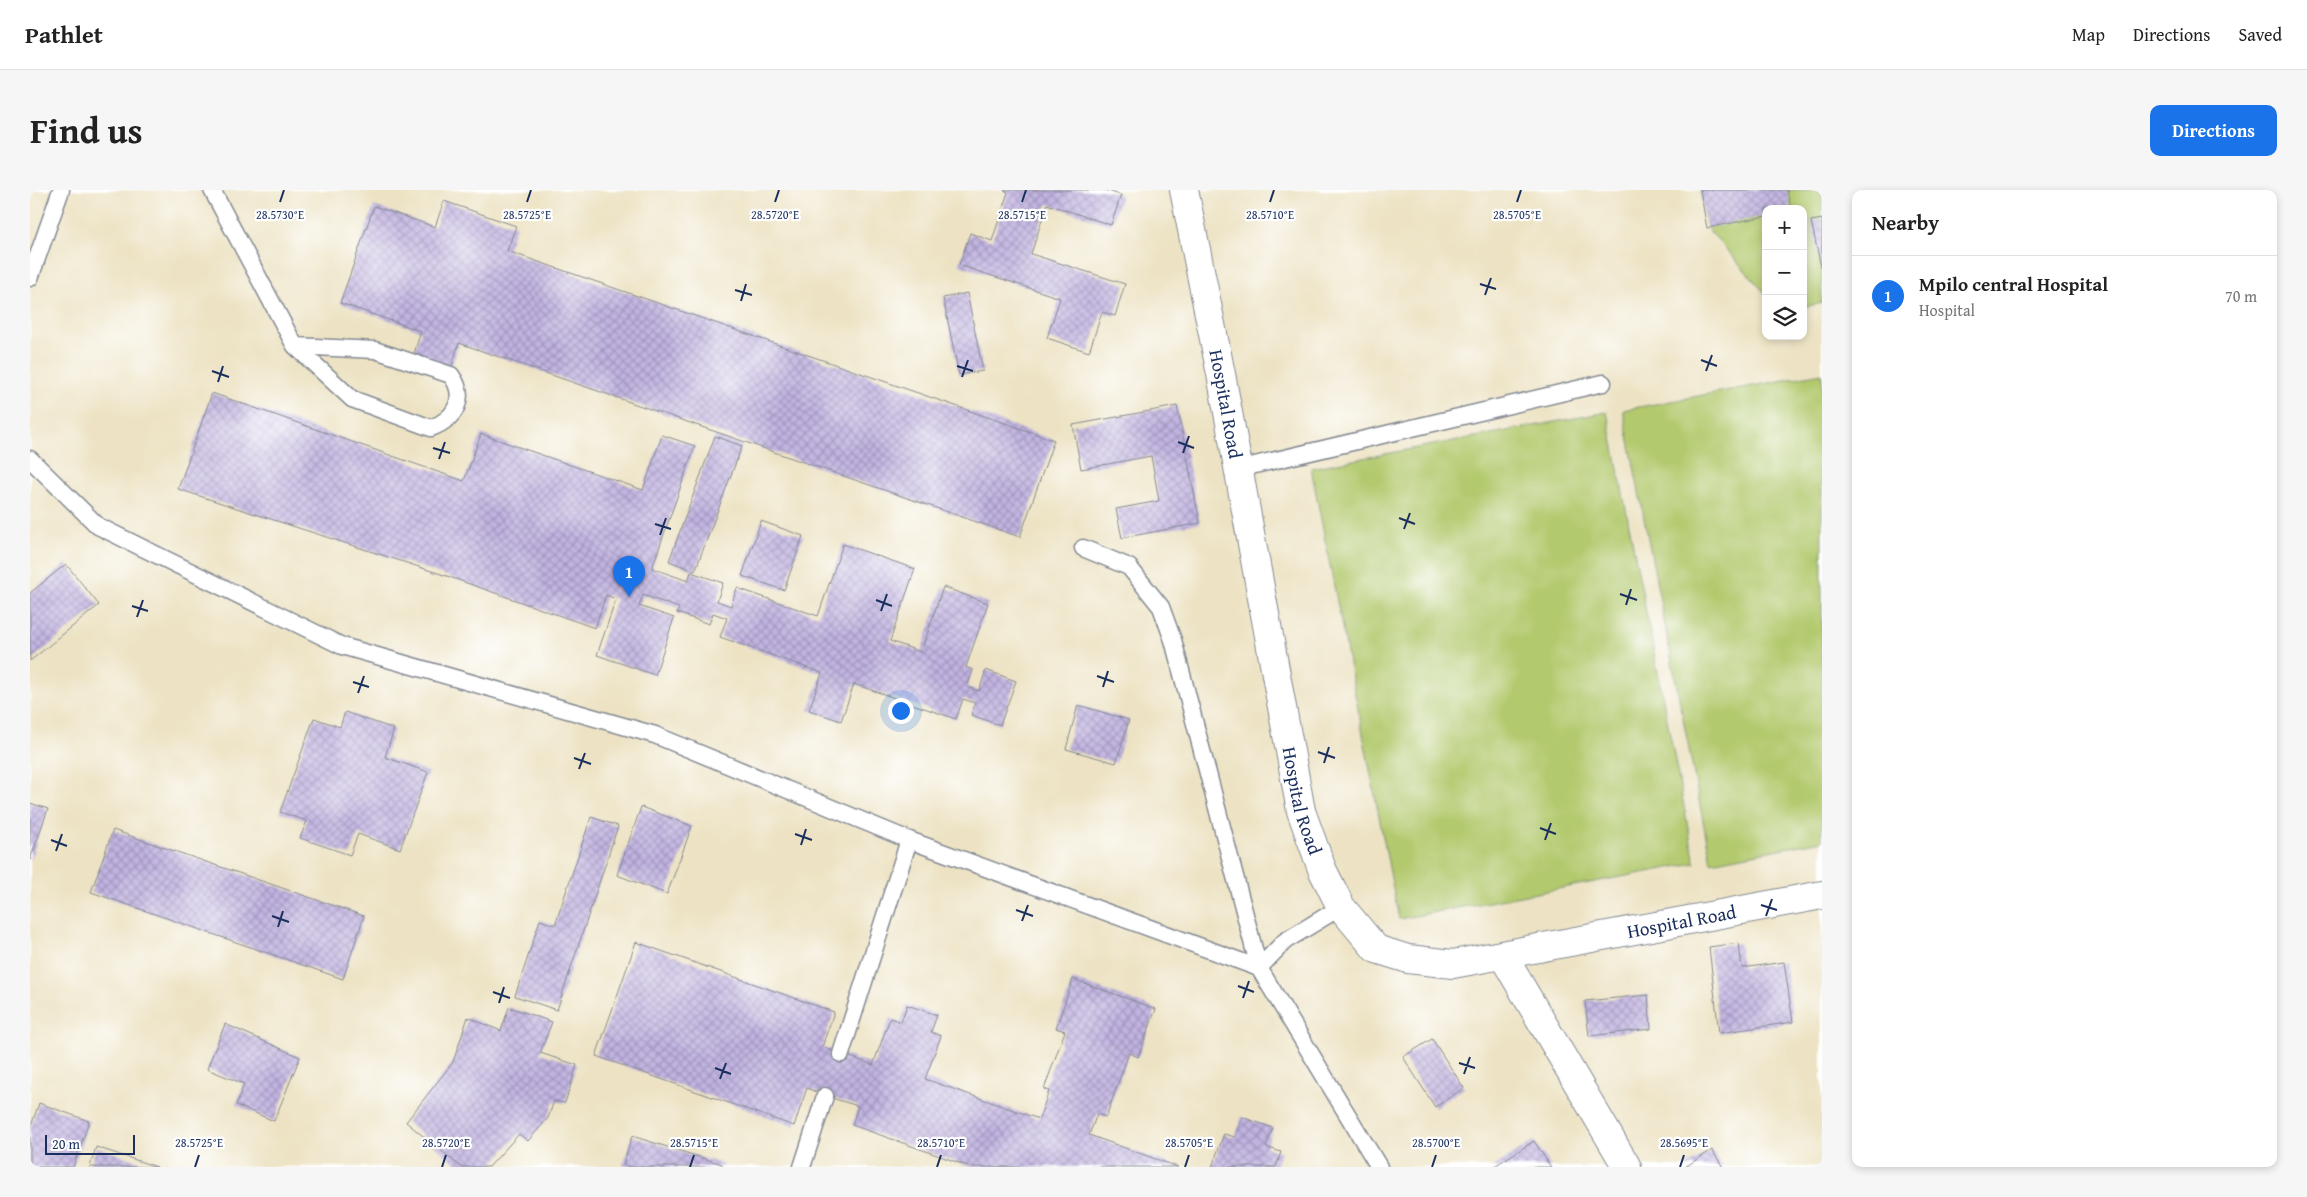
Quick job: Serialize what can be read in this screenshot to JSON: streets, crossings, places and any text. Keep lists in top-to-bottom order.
{
  "streets": {
    "street": ["Hospital Road"]
  },
  "scale_bar": "20 m",
  "page": {
    "header": "Pathlet",
    "nav": ["Map", "Directions", "Saved"],
    "title": "Find us",
    "buttons": "Directions",
    "heading": "Nearby",
    "map_buttons": ["+", "−"],
    "list": [
      {
        "mark": "1",
        "name": "Mpilo central Hospital",
        "note": "Hospital",
        "value": "70 m"
      }
    ],
    "pins": "1",
    "scale": "20 m"
  },
  "coordinates": [
    "28.5720°E",
    "28.5715°E",
    "28.5705°E",
    "28.5730°E",
    "28.5725°E",
    "28.5710°E",
    "28.5700°E",
    "28.5695°E"
  ]
}
